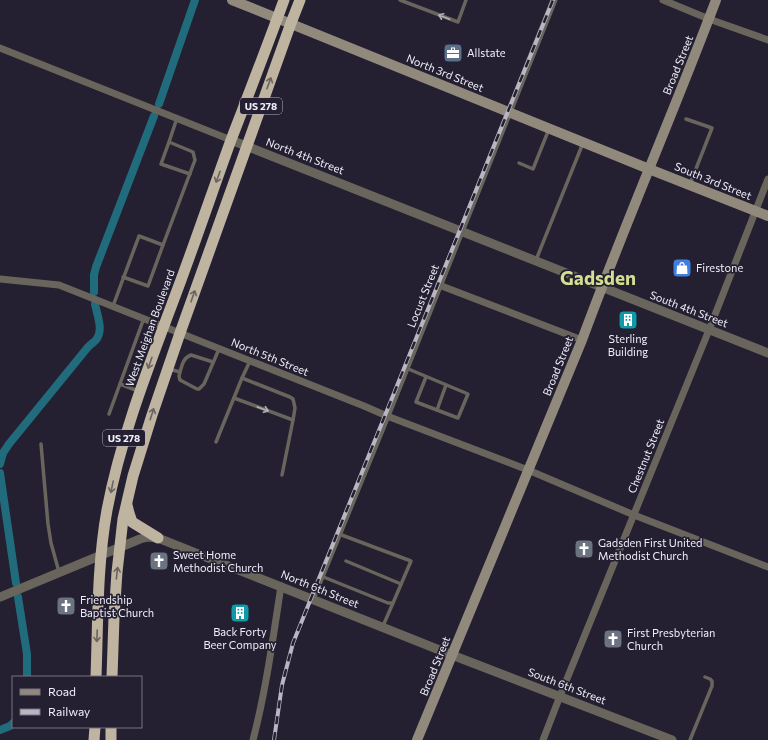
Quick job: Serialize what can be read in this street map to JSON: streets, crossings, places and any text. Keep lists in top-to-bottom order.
{
  "streets": {
    "highway": ["US 278", "West Meighan Boulevard"],
    "main road": ["Broad Street", "North 3rd Street", "South 3rd Street"],
    "street": [
      "North 4th Street",
      "Locust Street",
      "South 4th Street",
      "North 5th Street",
      "Chestnut Street",
      "North 6th Street",
      "South 6th Street"
    ]
  },
  "crossings": [
    ["Broad Street", "North 3rd Street"],
    ["Broad Street", "North 4th Street"],
    ["Broad Street", "South 3rd Street"],
    ["Broad Street", "South 4th Street"],
    ["Broad Street", "North 5th Street"],
    ["Broad Street", "North 6th Street"],
    ["Broad Street", "South 6th Street"],
    ["North 3rd Street", "US 278"],
    ["North 3rd Street", "South 3rd Street"],
    ["North 3rd Street", "Locust Street"],
    ["North 3rd Street", "West Meighan Boulevard"],
    ["US 278", "North 4th Street"],
    ["US 278", "North 5th Street"],
    ["US 278", "North 6th Street"],
    ["North 4th Street", "Locust Street"],
    ["North 4th Street", "South 4th Street"],
    ["North 4th Street", "West Meighan Boulevard"],
    ["South 3rd Street", "Chestnut Street"],
    ["Locust Street", "North 5th Street"],
    ["Locust Street", "North 6th Street"],
    ["South 4th Street", "Chestnut Street"],
    ["West Meighan Boulevard", "North 5th Street"],
    ["West Meighan Boulevard", "North 6th Street"],
    ["North 5th Street", "Chestnut Street"],
    ["Chestnut Street", "South 6th Street"],
    ["North 6th Street", "South 6th Street"]
  ],
  "districts": ["Gadsden"],
  "places": {
    "office": ["Allstate"],
    "shop": ["Firestone"],
    "building": ["Sterling Building", "Back Forty Beer Company"],
    "church": [
      "Gadsden First United Methodist Church",
      "Sweet Home Methodist Church",
      "Friendship Baptist Church",
      "First Presbyterian Church"
    ]
  },
  "legend": ["Road", "Railway"]
}
